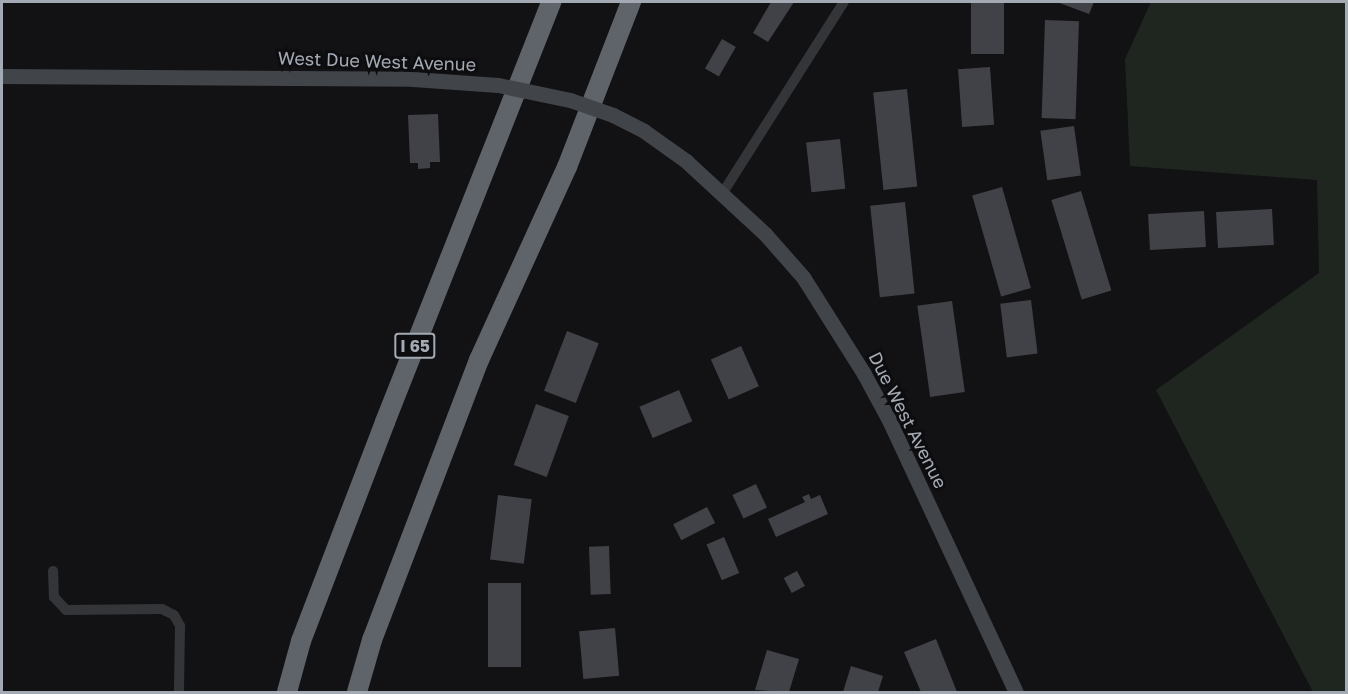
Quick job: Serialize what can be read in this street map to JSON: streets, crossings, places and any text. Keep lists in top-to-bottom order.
{
  "streets": {
    "highway": ["I 65"],
    "main road": ["West Due West Avenue", "Due West Avenue"]
  },
  "crossings": [
    ["West Due West Avenue", "Due West Avenue"]
  ]
}
